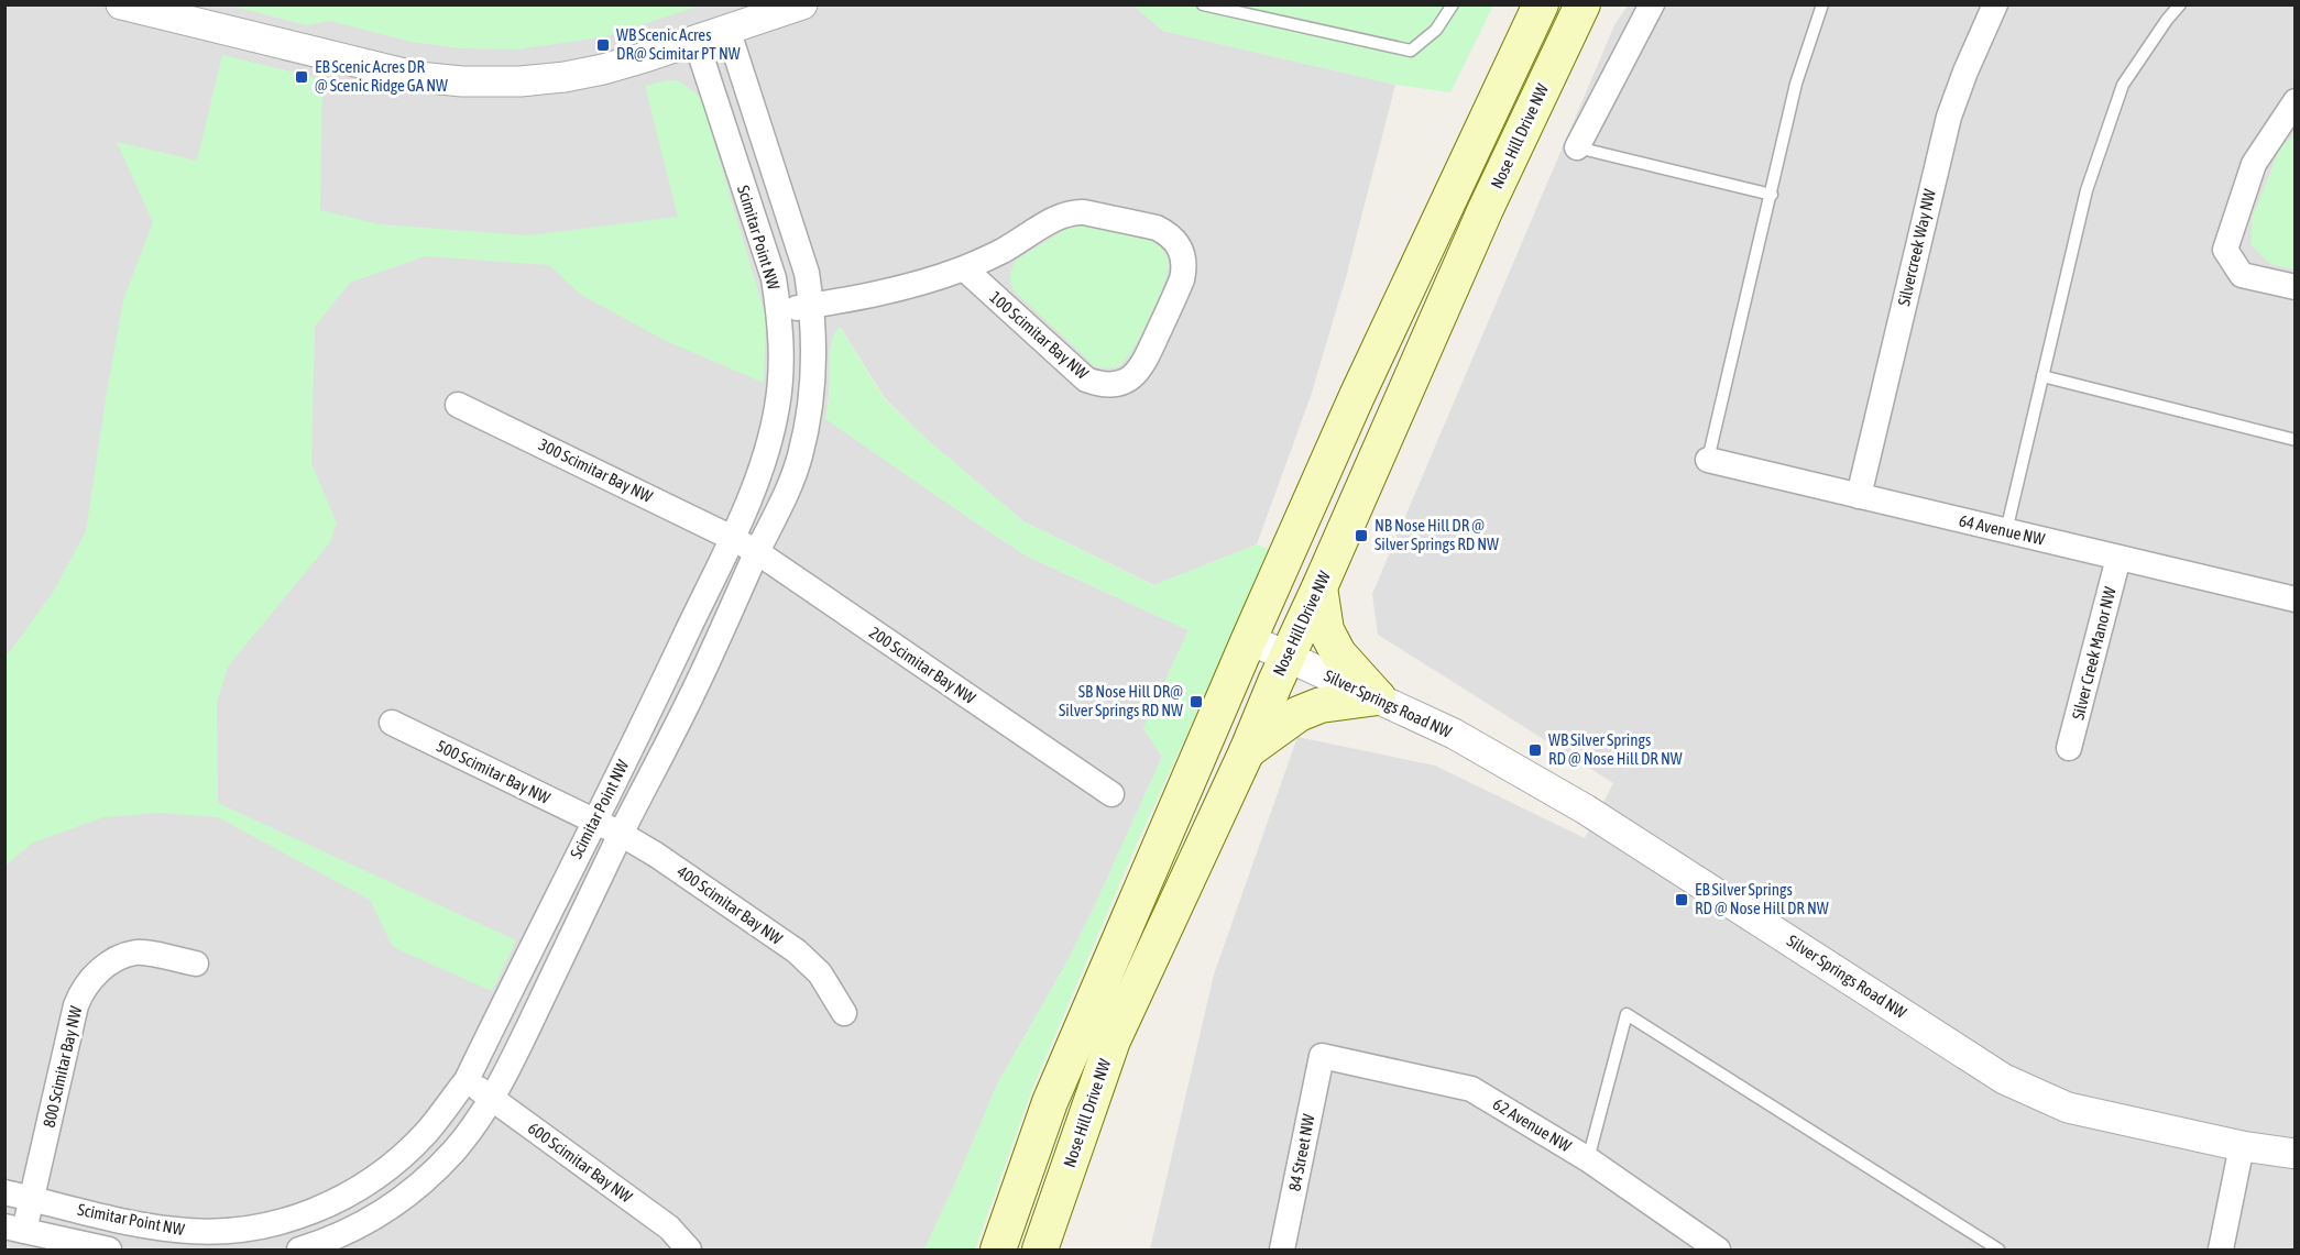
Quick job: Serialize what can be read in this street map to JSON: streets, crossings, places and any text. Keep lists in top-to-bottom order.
{
  "streets": {
    "main road": ["Nose Hill Drive NW"],
    "street": [
      "Scimitar Point NW",
      "Silvercreek Way NW",
      "100 Scimitar Bay NW",
      "300 Scimitar Bay NW",
      "64 Avenue NW",
      "Silver Creek Manor NW",
      "200 Scimitar Bay NW",
      "Silver Springs Road NW",
      "500 Scimitar Bay NW",
      "400 Scimitar Bay NW",
      "800 Scimitar Bay NW",
      "62 Avenue NW",
      "84 Street NW",
      "600 Scimitar Bay NW"
    ]
  },
  "crossings": [
    ["Nose Hill Drive NW", "Silver Springs Road NW"],
    ["Scimitar Point NW", "100 Scimitar Bay NW"],
    ["Scimitar Point NW", "300 Scimitar Bay NW"],
    ["Scimitar Point NW", "200 Scimitar Bay NW"],
    ["Scimitar Point NW", "500 Scimitar Bay NW"],
    ["Scimitar Point NW", "400 Scimitar Bay NW"],
    ["Scimitar Point NW", "800 Scimitar Bay NW"],
    ["Scimitar Point NW", "600 Scimitar Bay NW"],
    ["Silvercreek Way NW", "64 Avenue NW"],
    ["300 Scimitar Bay NW", "200 Scimitar Bay NW"],
    ["64 Avenue NW", "Silver Creek Manor NW"],
    ["500 Scimitar Bay NW", "400 Scimitar Bay NW"],
    ["62 Avenue NW", "84 Street NW"]
  ],
  "places": {
    "transit": [
      "WB Scenic Acres DR@ Scimitar PT NW",
      "EB Scenic Acres DR @ Scenic Ridge GA NW",
      "NB Nose Hill DR @ Silver Springs RD NW",
      "SB Nose Hill DR@ Silver Springs RD NW",
      "WB Silver Springs RD @ Nose Hill DR NW",
      "EB Silver Springs RD @ Nose Hill DR NW"
    ]
  }
}
